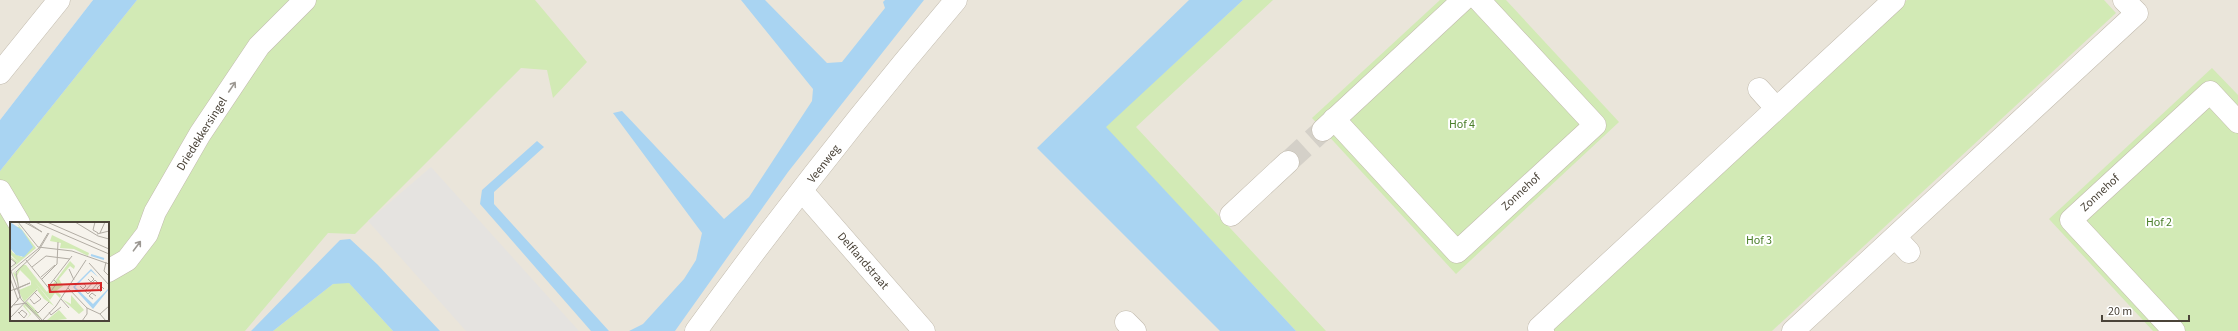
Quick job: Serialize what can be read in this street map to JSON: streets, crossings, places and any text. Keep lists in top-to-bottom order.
{
  "streets": {
    "street": [
      "Driedekkersingel",
      "Veenweg",
      "Zonnehof",
      "Delflandstraat"
    ]
  },
  "crossings": [
    ["Veenweg", "Delflandstraat"]
  ],
  "one_way": ["Driedekkersingel"],
  "parks": ["Hof 4", "Hof 2", "Hof 3"],
  "scale_bar": "20 m"
}
